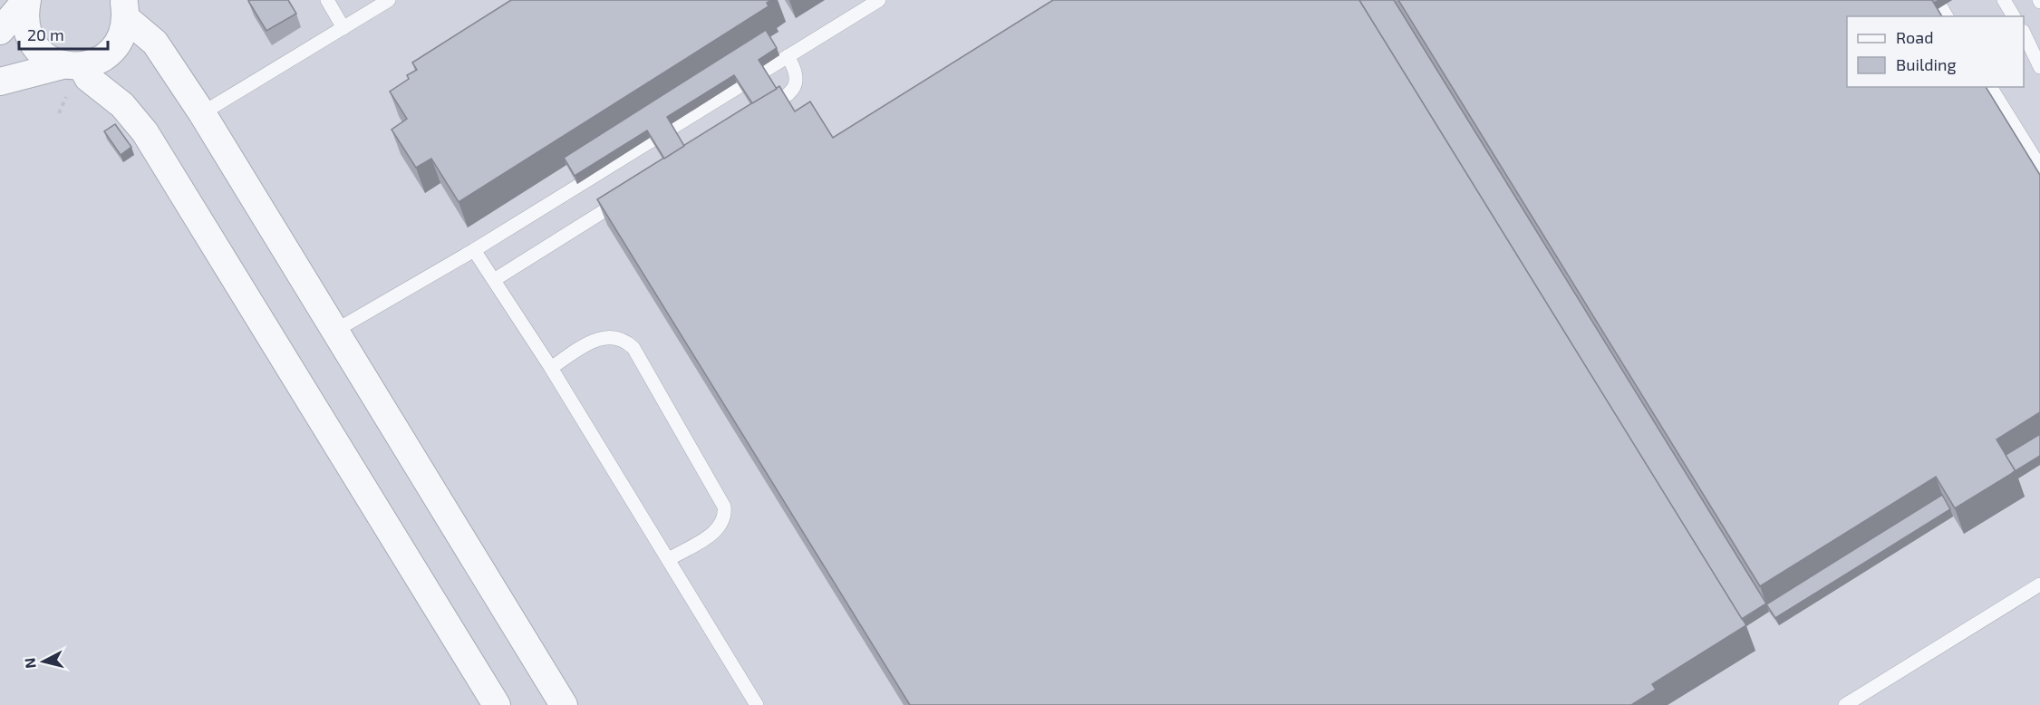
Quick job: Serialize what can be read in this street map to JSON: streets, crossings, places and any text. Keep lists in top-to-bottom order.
{
  "legend": ["Road", "Building"],
  "scale_bar": "20 m",
  "north": "left"
}
